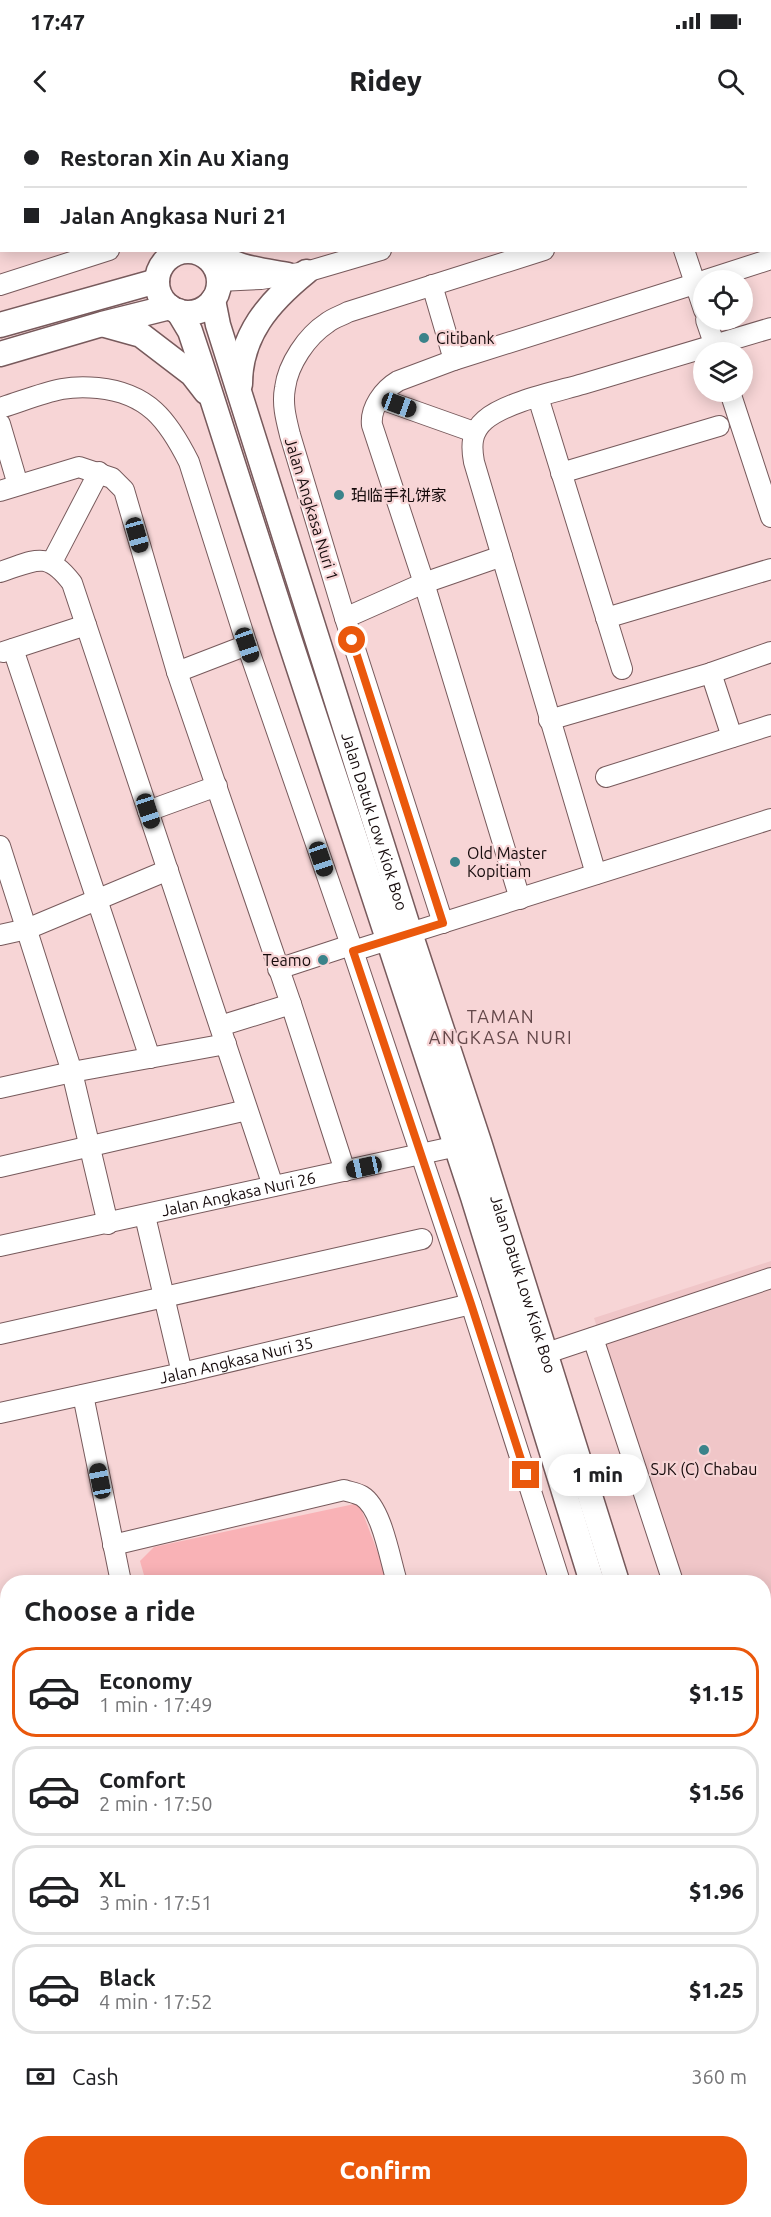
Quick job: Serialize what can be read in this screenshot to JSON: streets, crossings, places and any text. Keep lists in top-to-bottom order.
{
  "streets": {
    "main road": ["Jalan Datuk Low Kiok Boo"],
    "street": ["Jalan Angkasa Nuri 1", "Jalan Angkasa Nuri 26", "Jalan Angkasa Nuri 35"]
  },
  "crossings": [
    ["Jalan Datuk Low Kiok Boo", "Jalan Angkasa Nuri 26"]
  ],
  "districts": ["TAMAN ANGKASA NURI"],
  "places": [
    "Citibank",
    "珀临手礼饼家",
    "Old Master Kopitiam",
    "Teamo",
    "SJK (C) Chabau"
  ],
  "page": {
    "status": "17:47",
    "header": "Ridey",
    "banner": ["Restoran Xin Au Xiang", "Jalan Angkasa Nuri 21"],
    "bubble": "1 min",
    "heading": "Choose a ride",
    "list": [
      {
        "name": "Economy",
        "note": "1 min · 17:49",
        "value": "$1.15"
      },
      {
        "name": "Comfort",
        "note": "2 min · 17:50",
        "value": "$1.56"
      },
      {
        "name": "XL",
        "note": "3 min · 17:51",
        "value": "$1.96"
      },
      {
        "name": "Black",
        "note": "4 min · 17:52",
        "value": "$1.25"
      }
    ],
    "pay": ["Cash", "360 m"],
    "buttons": "Confirm"
  }
}
